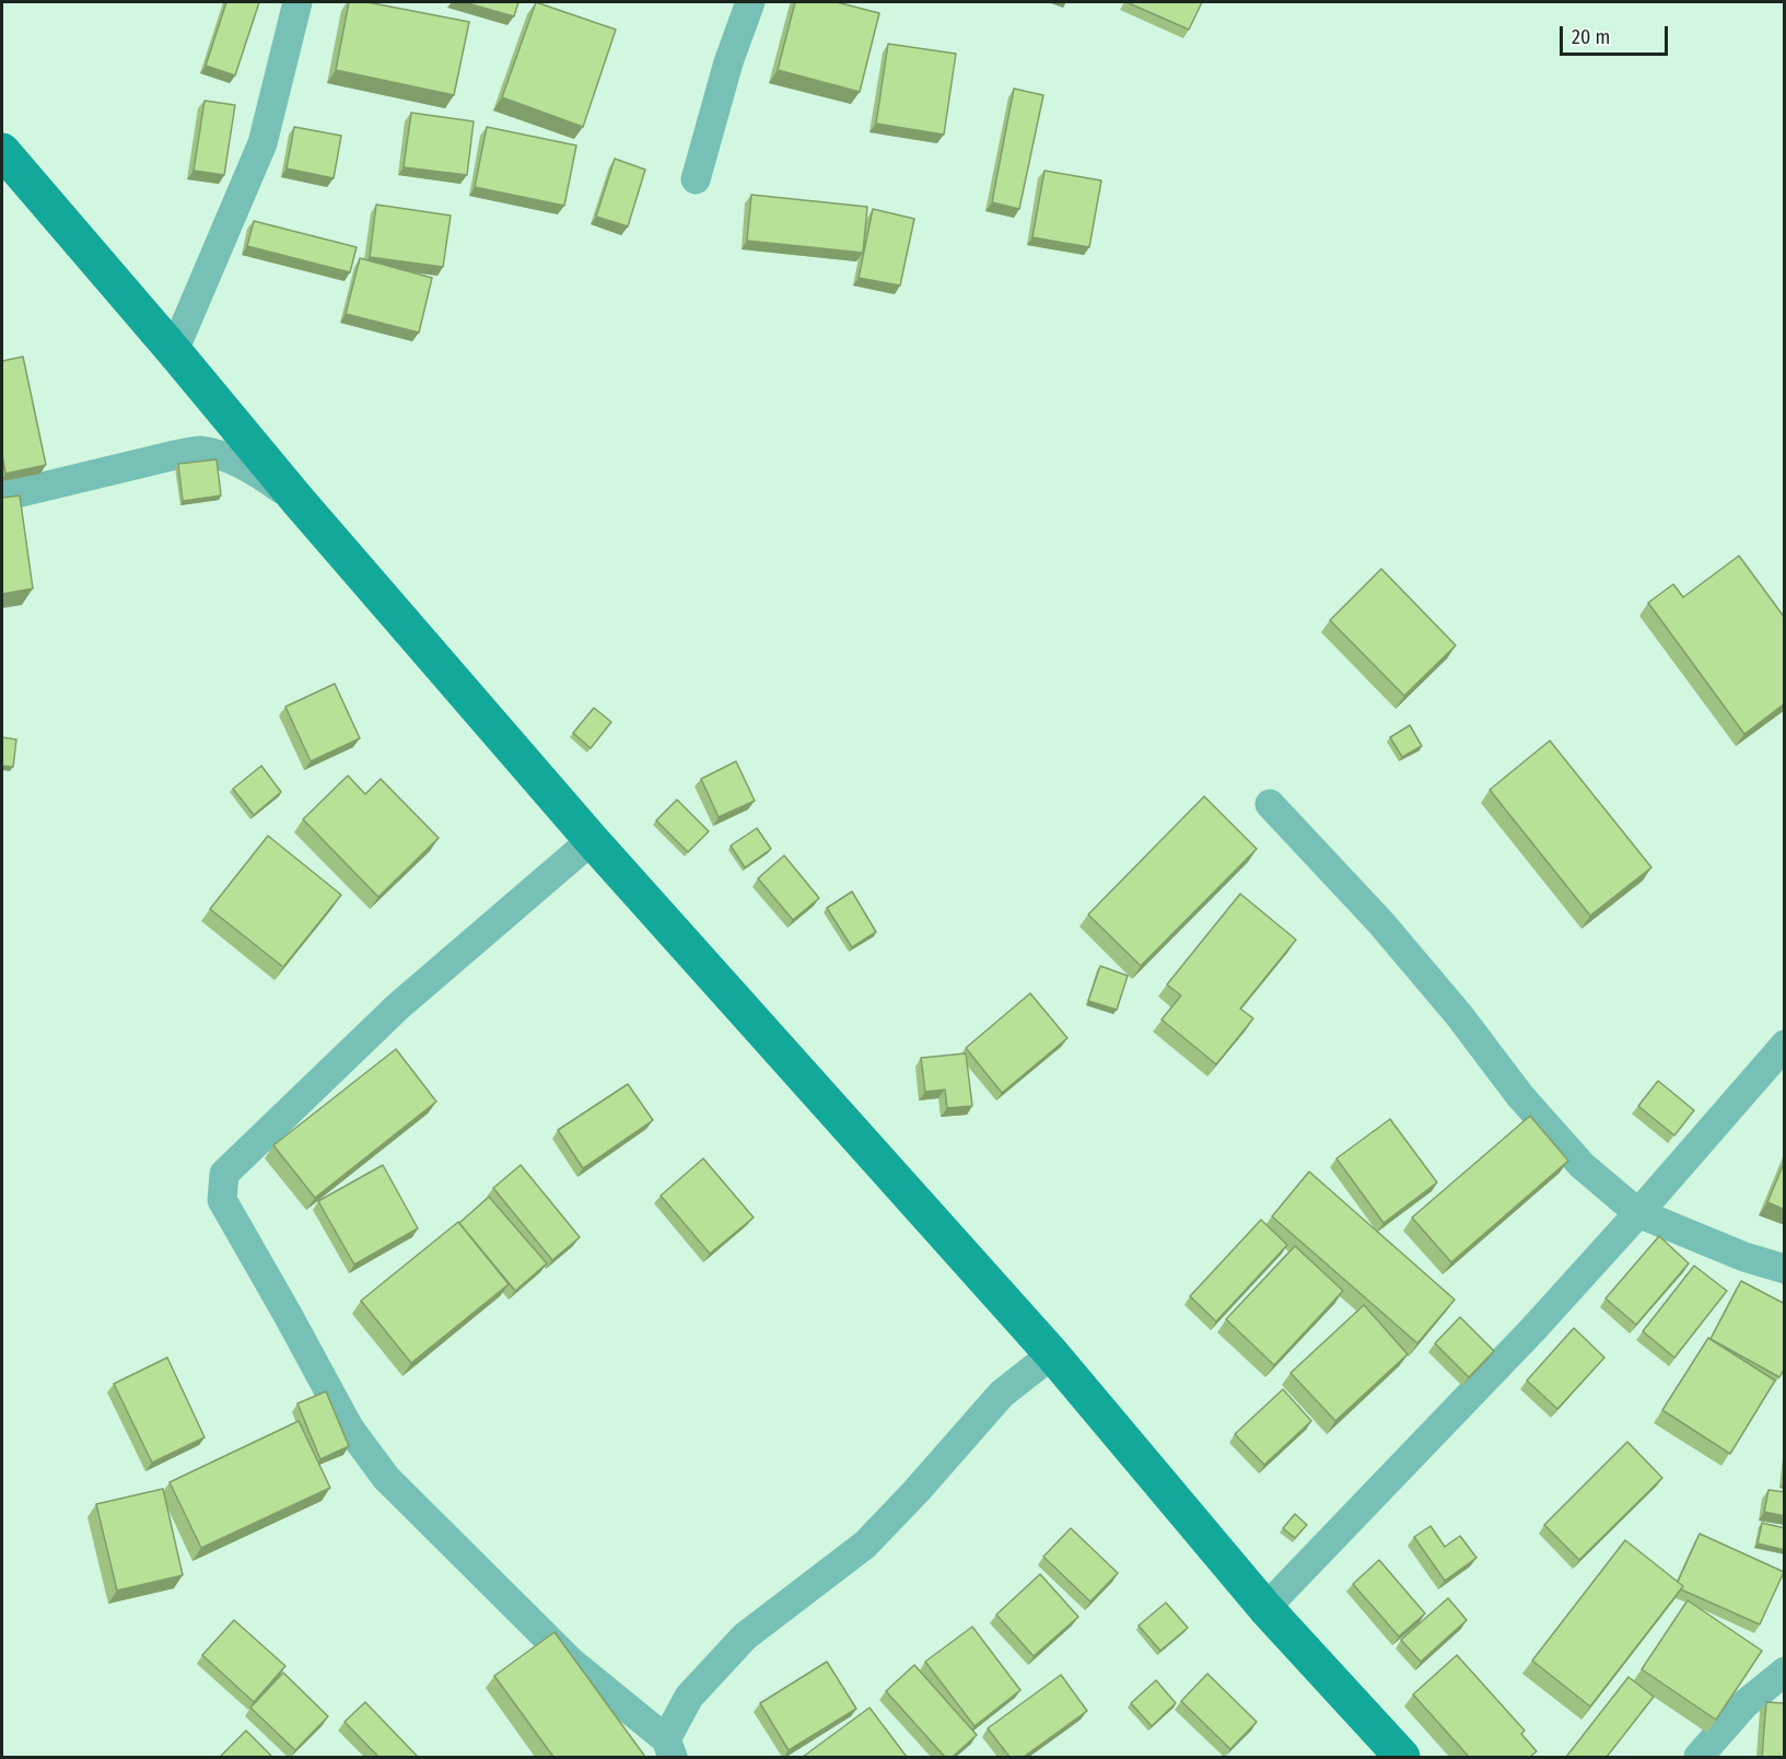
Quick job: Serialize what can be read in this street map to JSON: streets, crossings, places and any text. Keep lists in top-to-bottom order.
{
  "scale_bar": "20 m"
}
